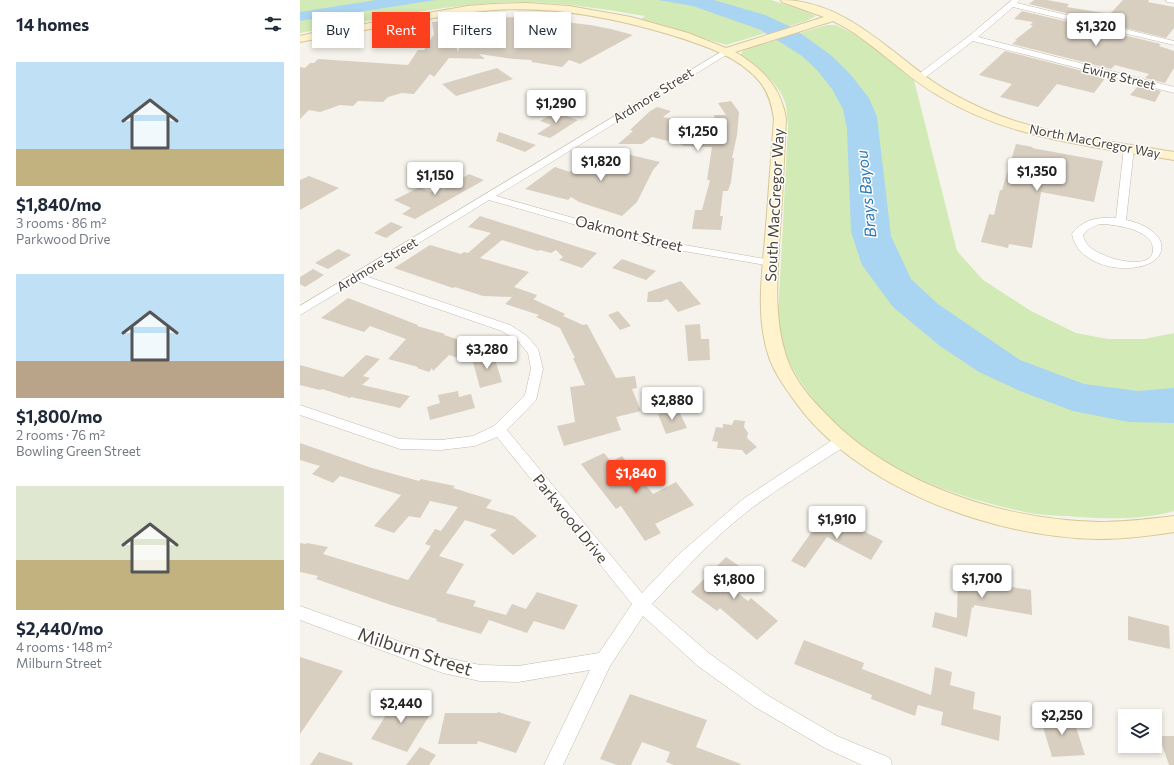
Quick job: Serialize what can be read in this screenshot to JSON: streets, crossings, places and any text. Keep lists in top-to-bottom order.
{
  "streets": {
    "main road": ["Ardmore Street", "North MacGregor Way", "South MacGregor Way"],
    "street": [
      "Ewing Street",
      "Oakmont Street",
      "Parkwood Drive",
      "Milburn Street"
    ]
  },
  "crossings": [
    ["Ardmore Street", "North MacGregor Way"],
    ["Ardmore Street", "South MacGregor Way"],
    ["Ardmore Street", "Oakmont Street"],
    ["South MacGregor Way", "Oakmont Street"]
  ],
  "water": ["Brays Bayou"],
  "page": {
    "heading": "14 homes",
    "chip": [
      "Buy",
      "Rent",
      "Filters",
      "New"
    ],
    "price": [
      "$1,320",
      "$1,290",
      "$1,250",
      "$1,820",
      "$1,350",
      "$1,150",
      "$3,280",
      "$2,880",
      "$1,840",
      "$1,910",
      "$1,700",
      "$1,800",
      "$2,440",
      "$2,250"
    ],
    "list": [
      {
        "name": "$1,840/mo",
        "note": "3 rooms · 86 m² · Parkwood Drive"
      },
      {
        "name": "$1,800/mo",
        "note": "2 rooms · 76 m² · Bowling Green Street"
      },
      {
        "name": "$2,440/mo",
        "note": "4 rooms · 148 m² · Milburn Street"
      }
    ]
  }
}
